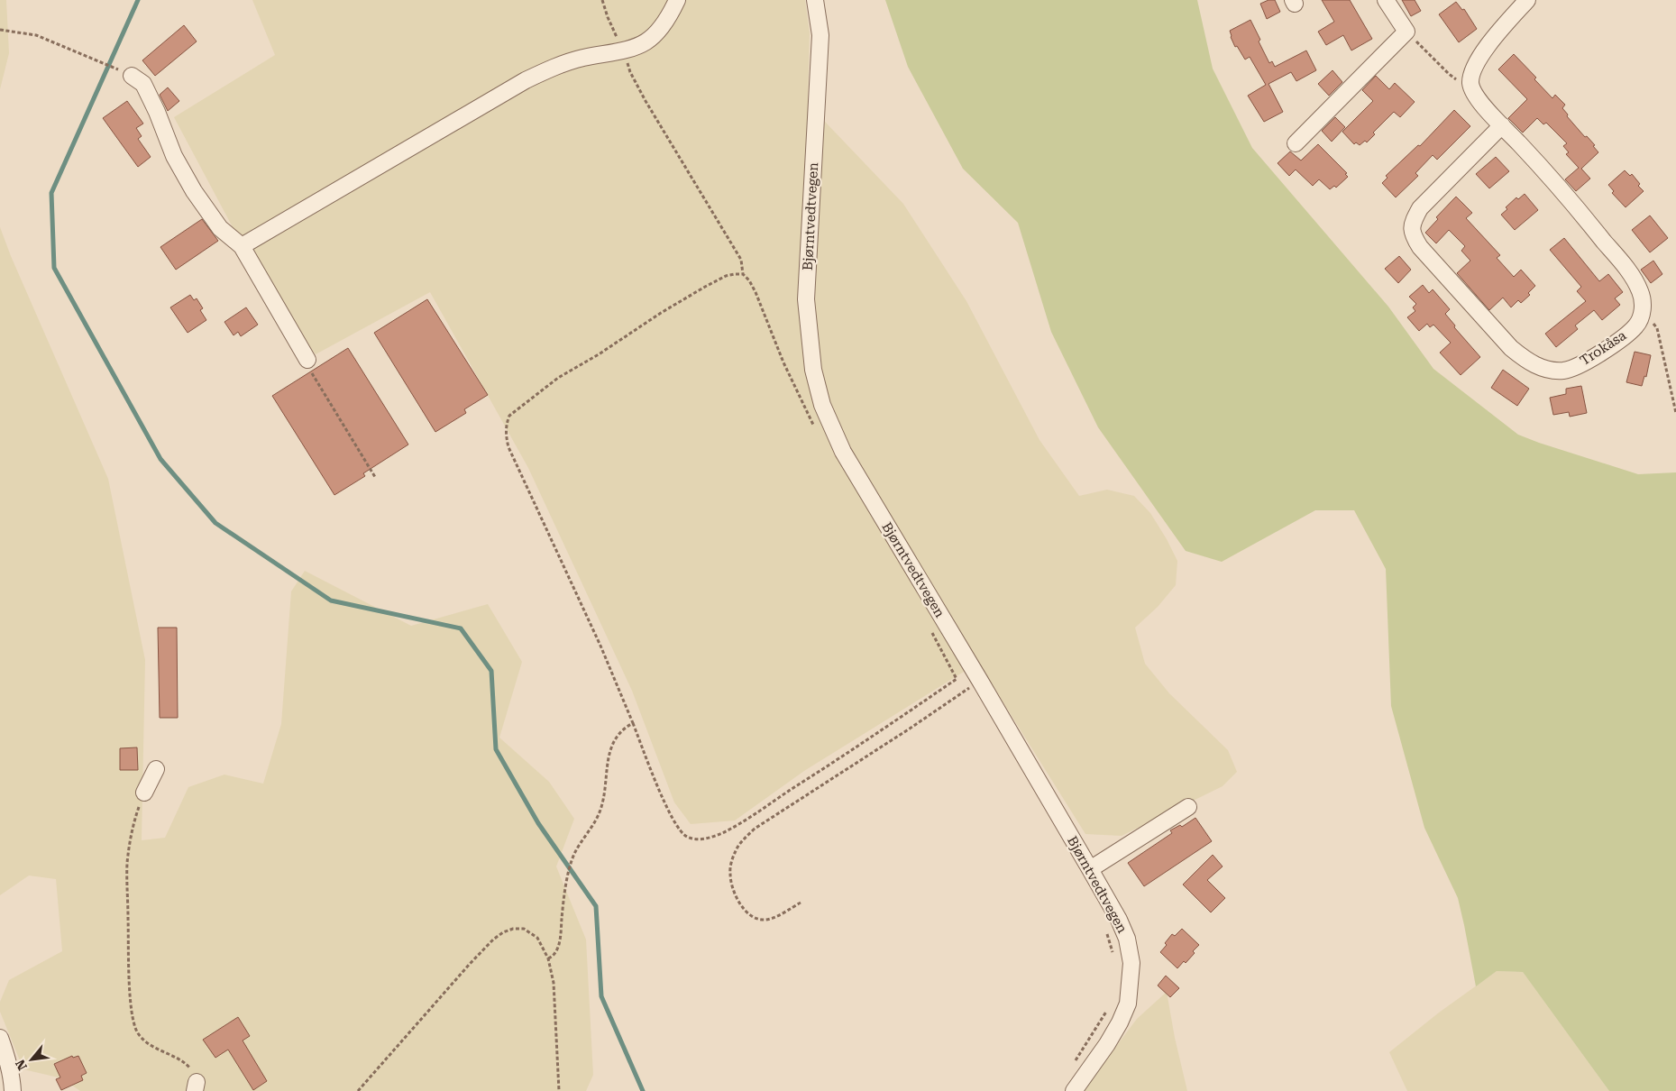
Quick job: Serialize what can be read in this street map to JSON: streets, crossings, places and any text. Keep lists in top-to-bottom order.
{
  "streets": {
    "street": ["Bjørntvedtvegen", "Trokåsa"]
  },
  "north": "bottom left"
}
